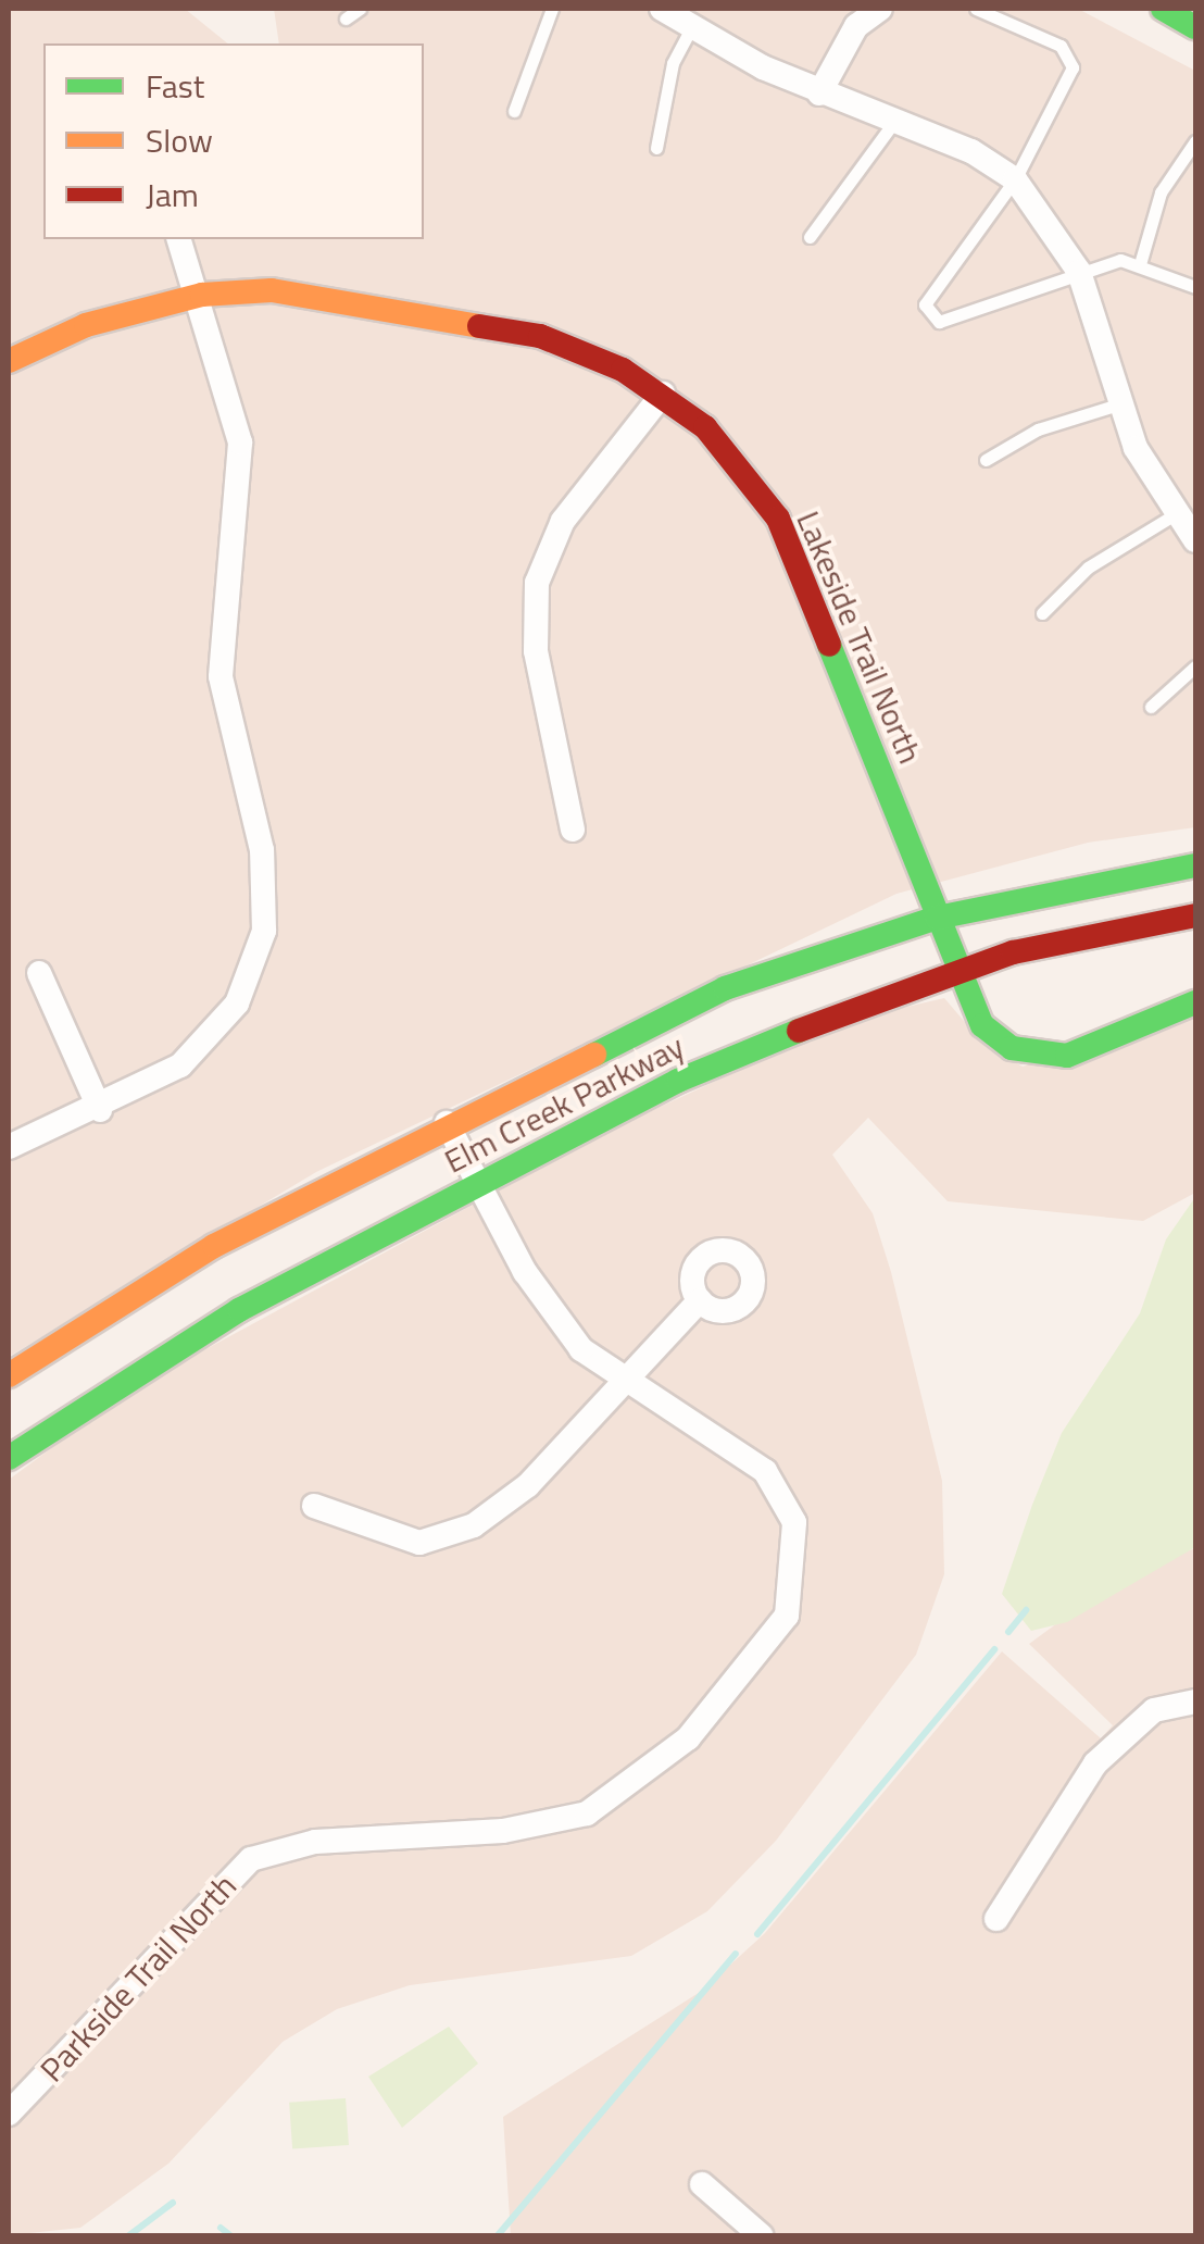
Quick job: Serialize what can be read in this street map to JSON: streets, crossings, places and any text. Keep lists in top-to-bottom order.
{
  "streets": {
    "street": ["Lakeside Trail North", "Elm Creek Parkway", "Parkside Trail North"]
  },
  "crossings": [
    ["Lakeside Trail North", "Elm Creek Parkway"],
    ["Elm Creek Parkway", "Parkside Trail North"]
  ],
  "legend": ["Fast", "Slow", "Jam"]
}
